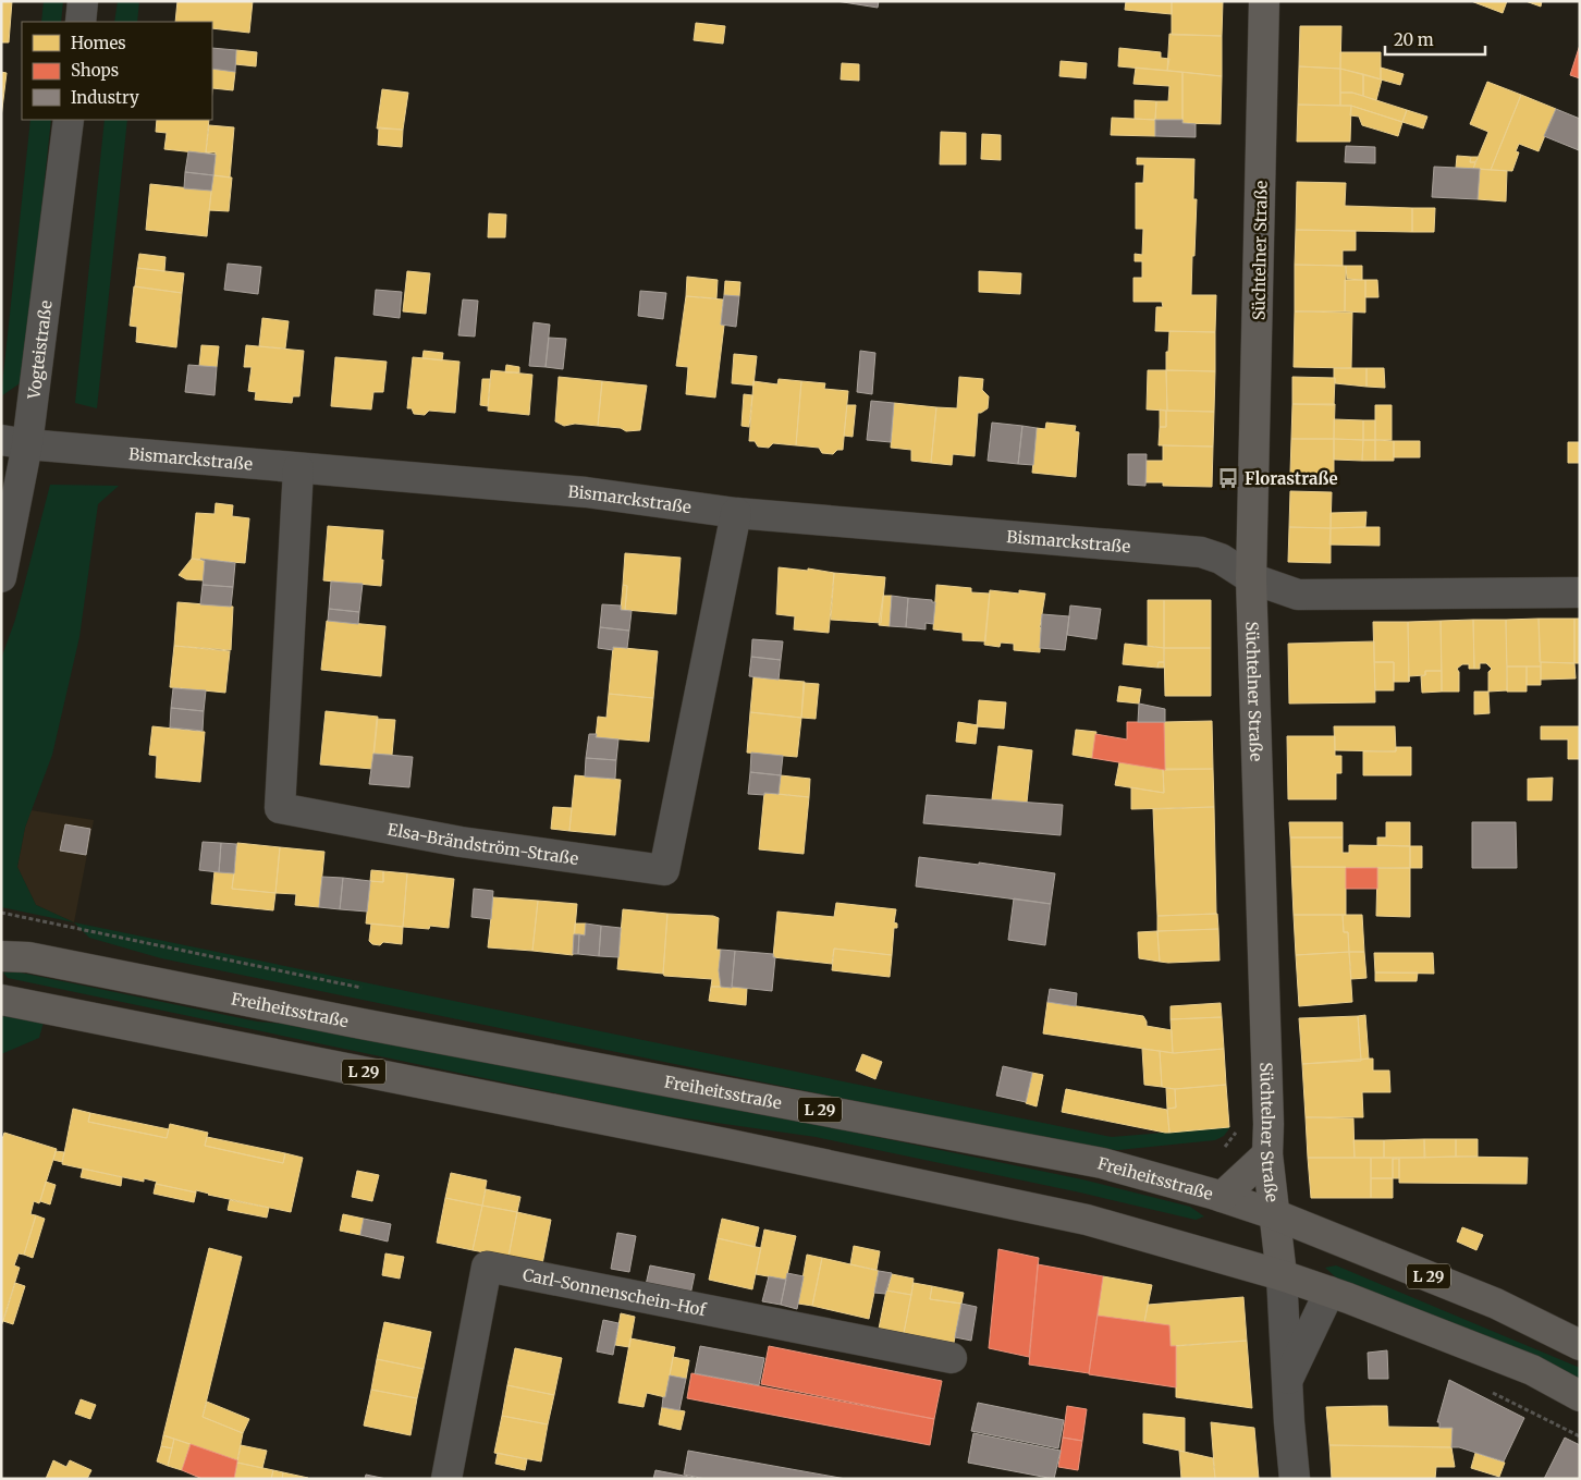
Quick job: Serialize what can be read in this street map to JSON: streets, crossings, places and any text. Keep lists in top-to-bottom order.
{
  "streets": {
    "main road": ["Süchtelner Straße", "Freiheitsstraße", "L 29"],
    "street": [
      "Vogteistraße",
      "Bismarckstraße",
      "Elsa-Brändström-Straße",
      "Carl-Sonnenschein-Hof"
    ]
  },
  "crossings": [
    ["Süchtelner Straße", "Bismarckstraße"],
    ["Süchtelner Straße", "Freiheitsstraße"],
    ["Süchtelner Straße", "L 29"],
    ["Vogteistraße", "Bismarckstraße"],
    ["Bismarckstraße", "Elsa-Brändström-Straße"]
  ],
  "places": {
    "bus stop": ["Florastraße"]
  },
  "legend": ["Homes", "Shops", "Industry"],
  "scale_bar": "20 m"
}
